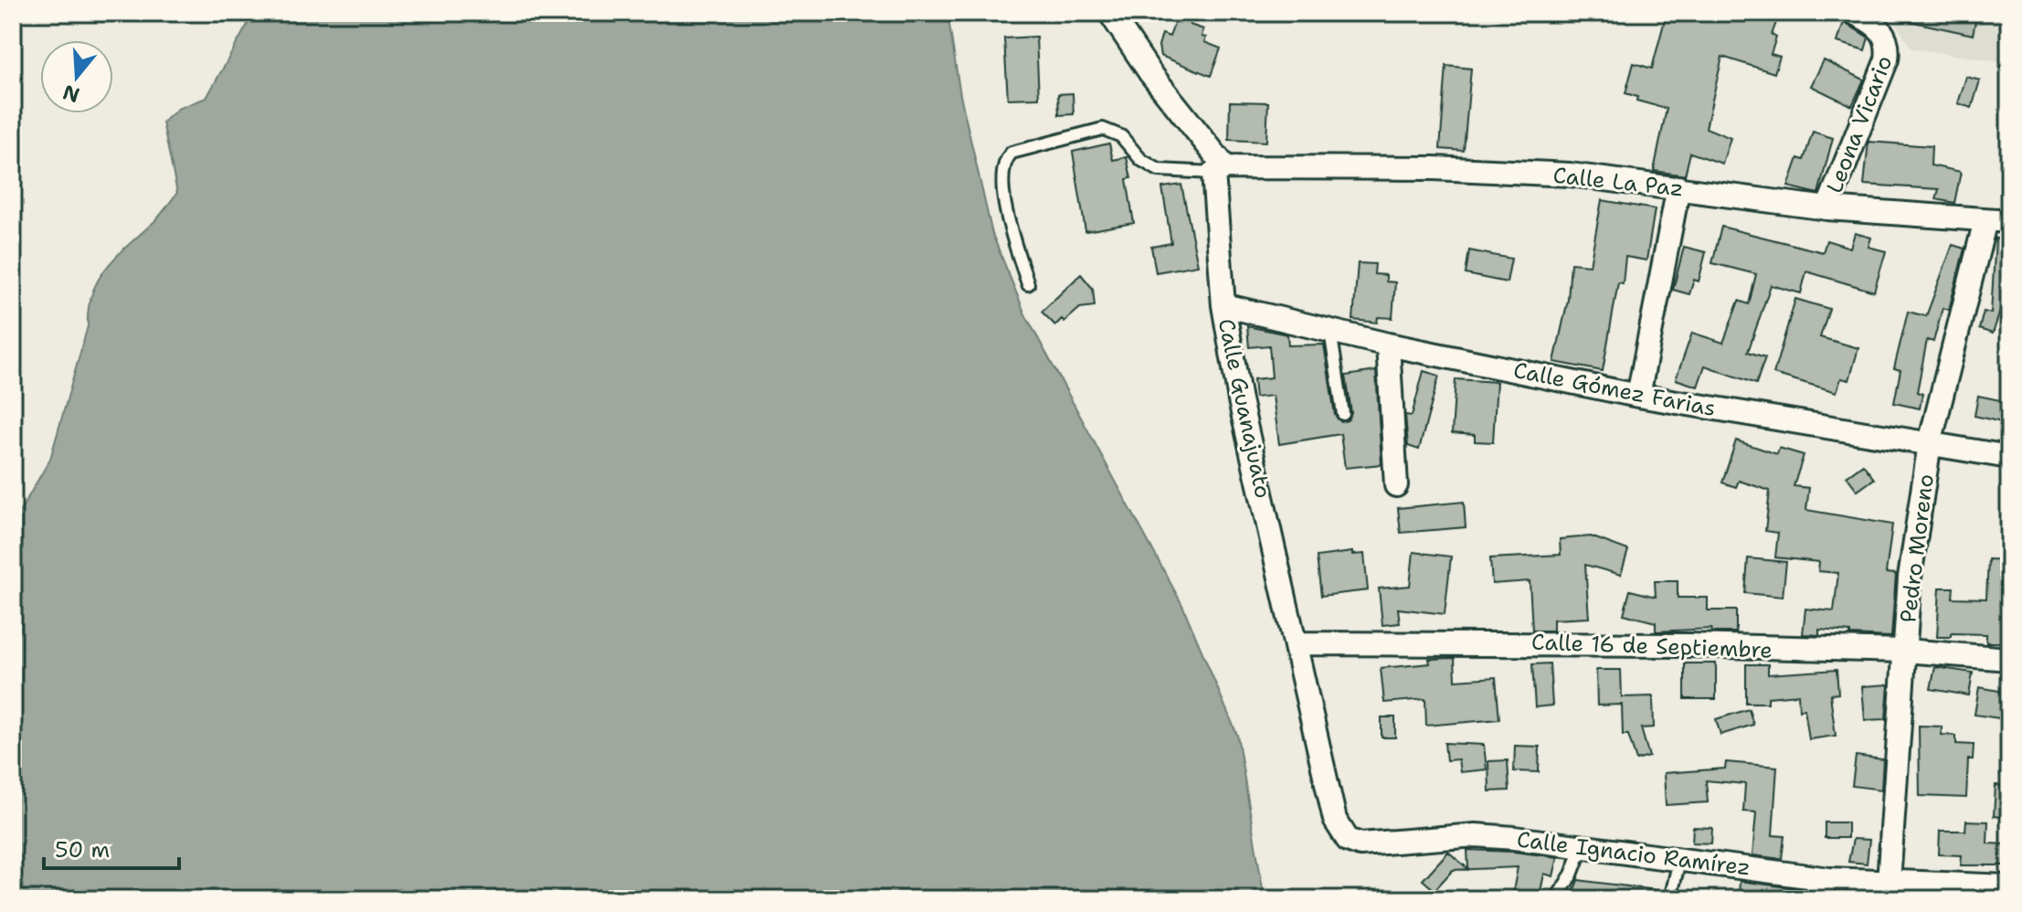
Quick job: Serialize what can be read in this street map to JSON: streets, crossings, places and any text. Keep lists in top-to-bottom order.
{
  "streets": {
    "street": [
      "Leona Vicario",
      "Calle La Paz",
      "Calle Gómez Farias",
      "Calle Guanajuato",
      "Pedro Moreno",
      "Calle 16 de Septiembre",
      "Calle Ignacio Ramírez"
    ]
  },
  "crossings": [
    ["Leona Vicario", "Calle La Paz"],
    ["Calle La Paz", "Calle Guanajuato"],
    ["Calle La Paz", "Pedro Moreno"],
    ["Calle Gómez Farias", "Calle Guanajuato"],
    ["Calle Gómez Farias", "Pedro Moreno"],
    ["Calle Guanajuato", "Calle 16 de Septiembre"],
    ["Calle Guanajuato", "Calle Ignacio Ramírez"],
    ["Pedro Moreno", "Calle 16 de Septiembre"],
    ["Pedro Moreno", "Calle Ignacio Ramírez"]
  ],
  "scale_bar": "50 m",
  "north": "bottom"
}
